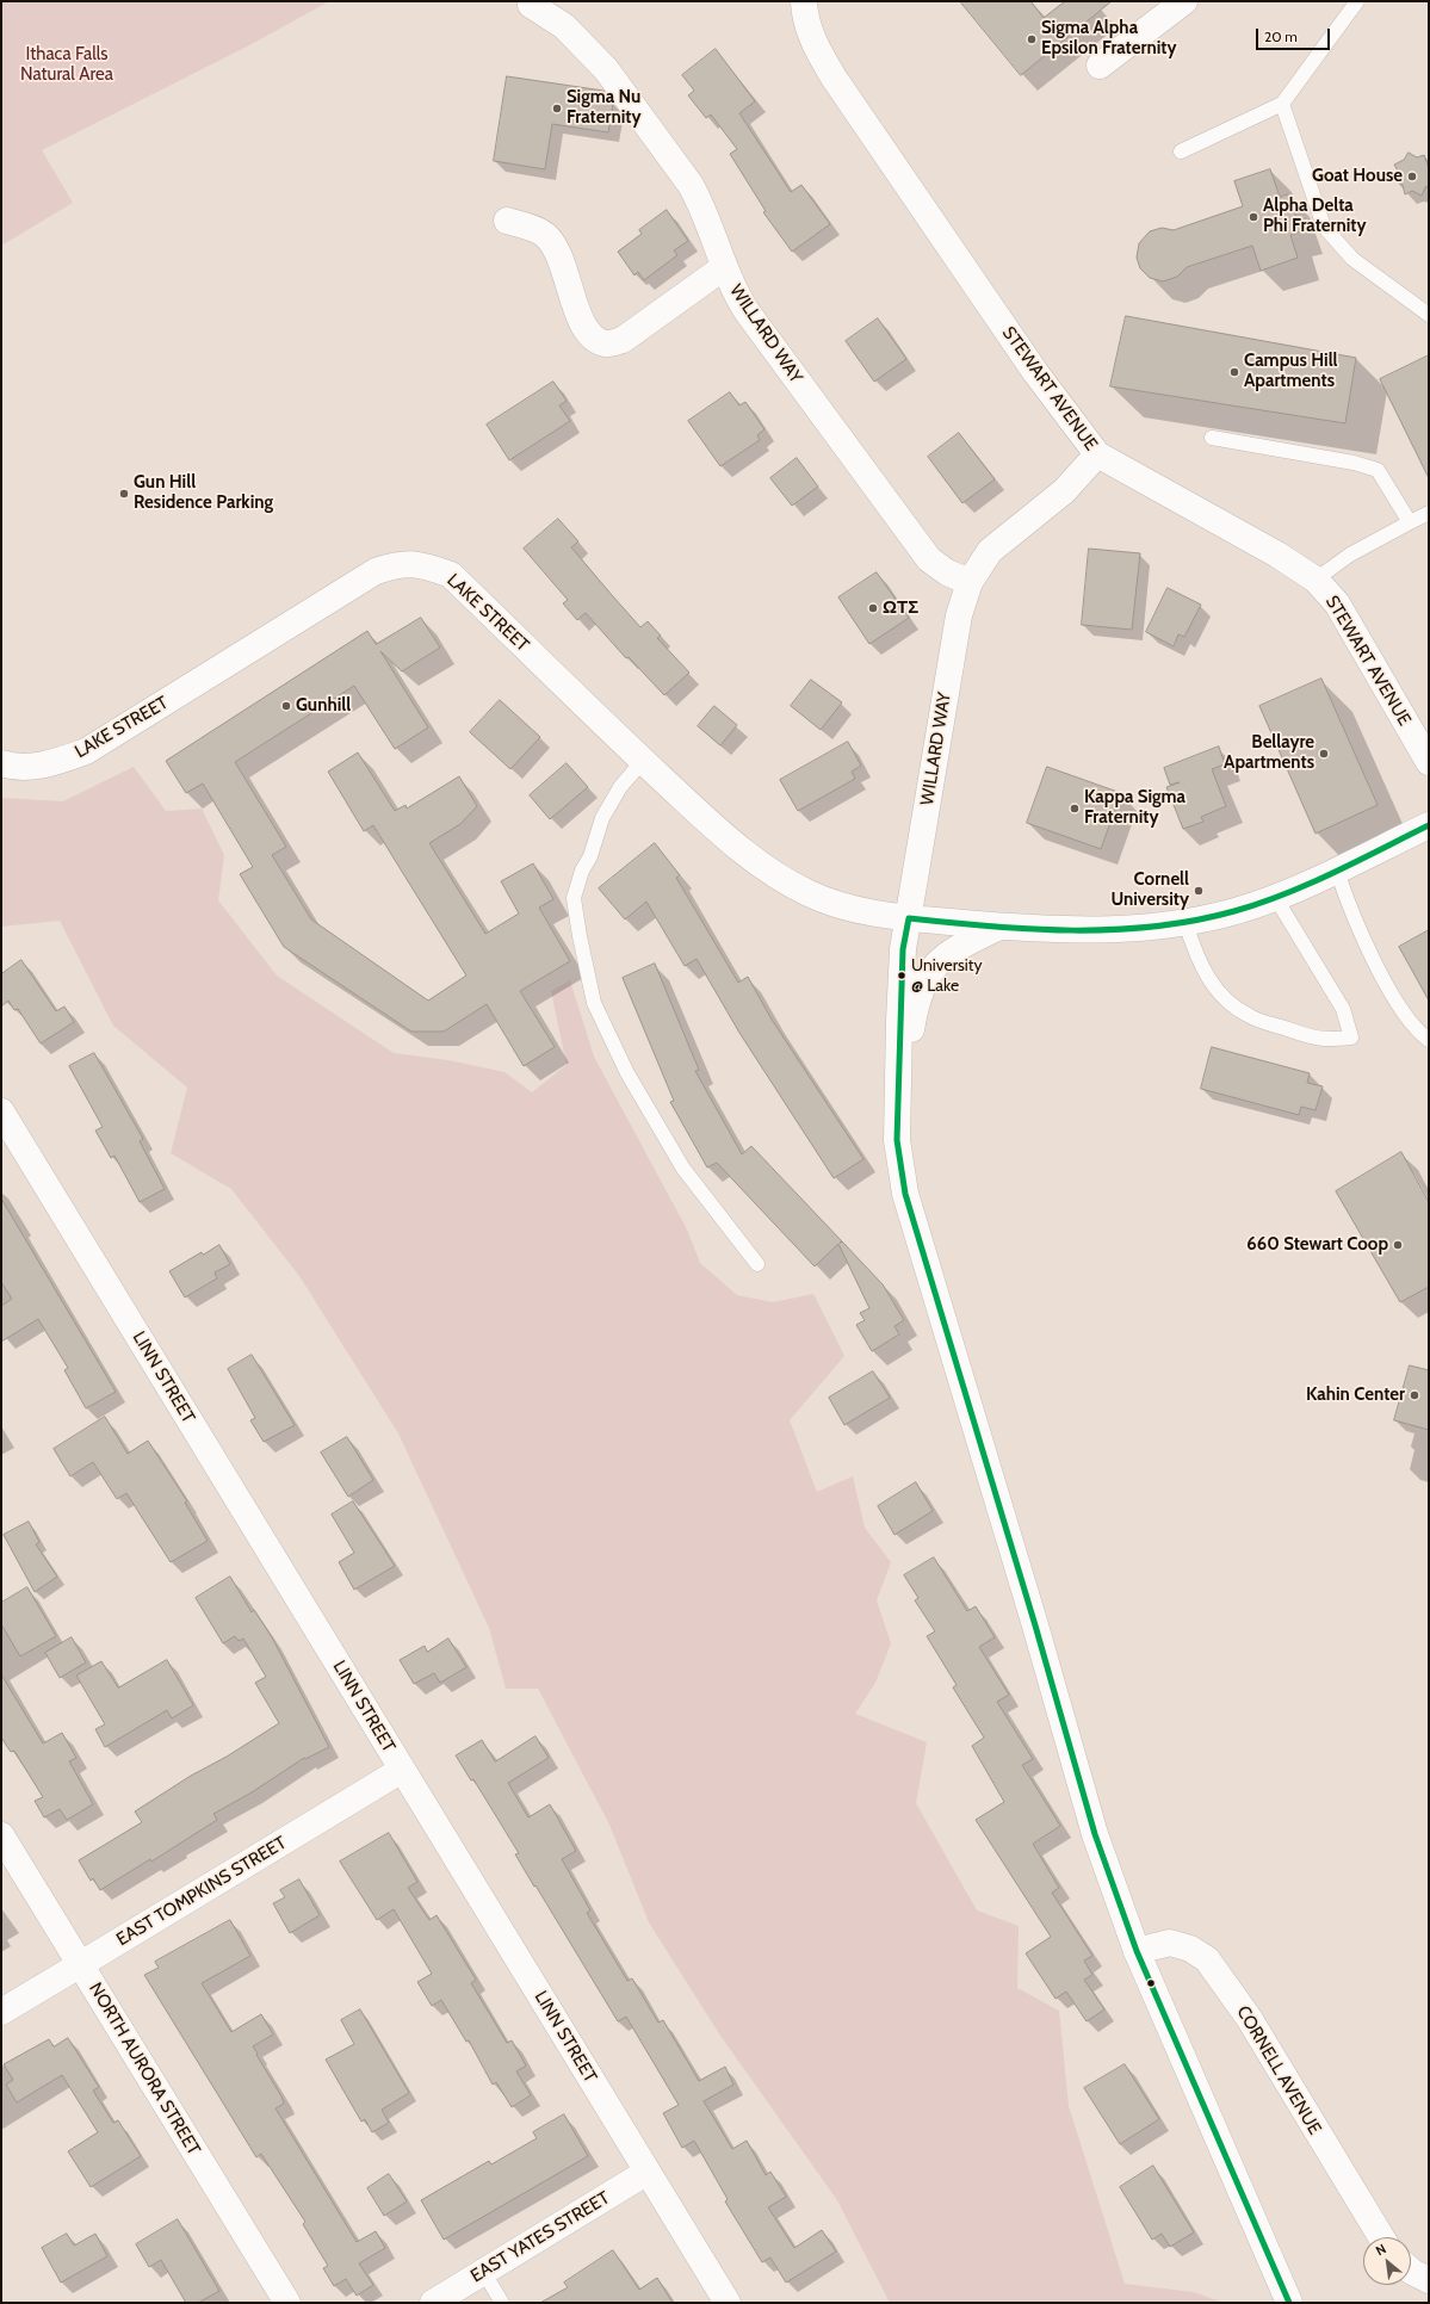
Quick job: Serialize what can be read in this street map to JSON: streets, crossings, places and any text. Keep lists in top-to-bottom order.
{
  "streets": {
    "street": [
      "WILLARD WAY",
      "STEWART AVENUE",
      "LAKE STREET",
      "LINN STREET",
      "EAST TOMPKINS STREET",
      "NORTH AURORA STREET",
      "CORNELL AVENUE",
      "EAST YATES STREET"
    ]
  },
  "crossings": [
    ["WILLARD WAY", "STEWART AVENUE"],
    ["WILLARD WAY", "LAKE STREET"],
    ["LINN STREET", "EAST TOMPKINS STREET"],
    ["LINN STREET", "EAST YATES STREET"],
    ["EAST TOMPKINS STREET", "NORTH AURORA STREET"]
  ],
  "parks": ["Ithaca Falls Natural Area"],
  "places": [
    "Sigma Alpha Epsilon Fraternity",
    "Sigma Nu Fraternity",
    "Goat House",
    "Alpha Delta Phi Fraternity",
    "Campus Hill Apartments",
    "Gun Hill Residence Parking",
    "ΩΤΣ",
    "Gunhill",
    "Bellayre Apartments",
    "Kappa Sigma Fraternity",
    "Cornell University",
    "University @ Lake",
    "660 Stewart Coop",
    "Kahin Center"
  ],
  "scale_bar": "20 m",
  "north": "top left"
}
